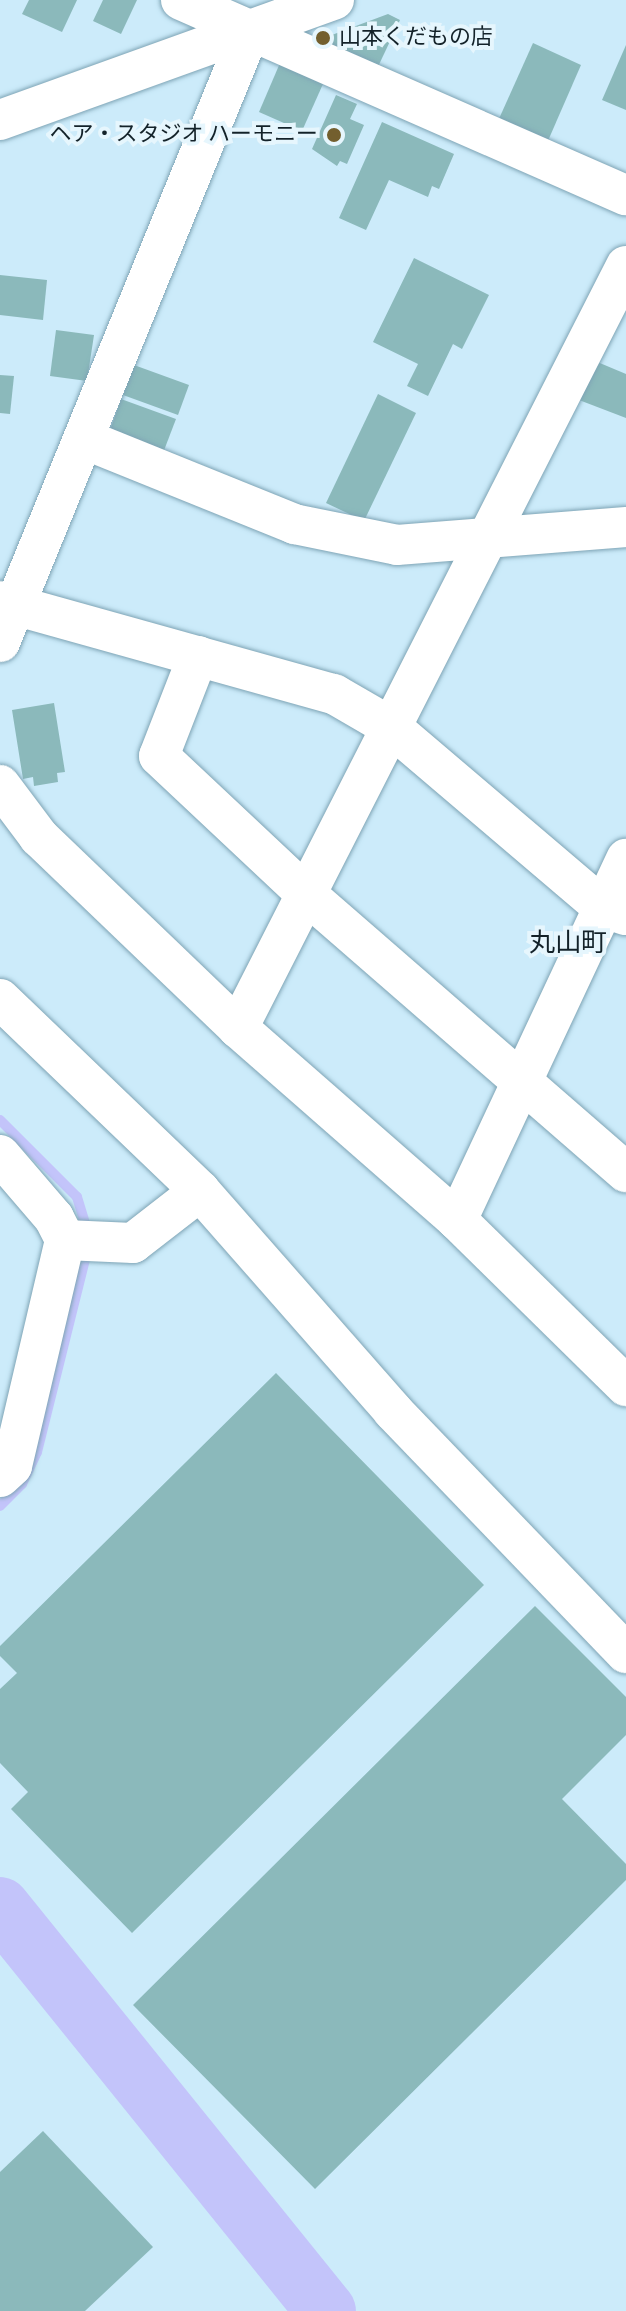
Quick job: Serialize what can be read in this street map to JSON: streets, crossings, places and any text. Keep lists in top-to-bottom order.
{
  "districts": ["丸山町"],
  "places": ["山本くだもの店", "ヘア・スタジオ ハーモニー"]
}
